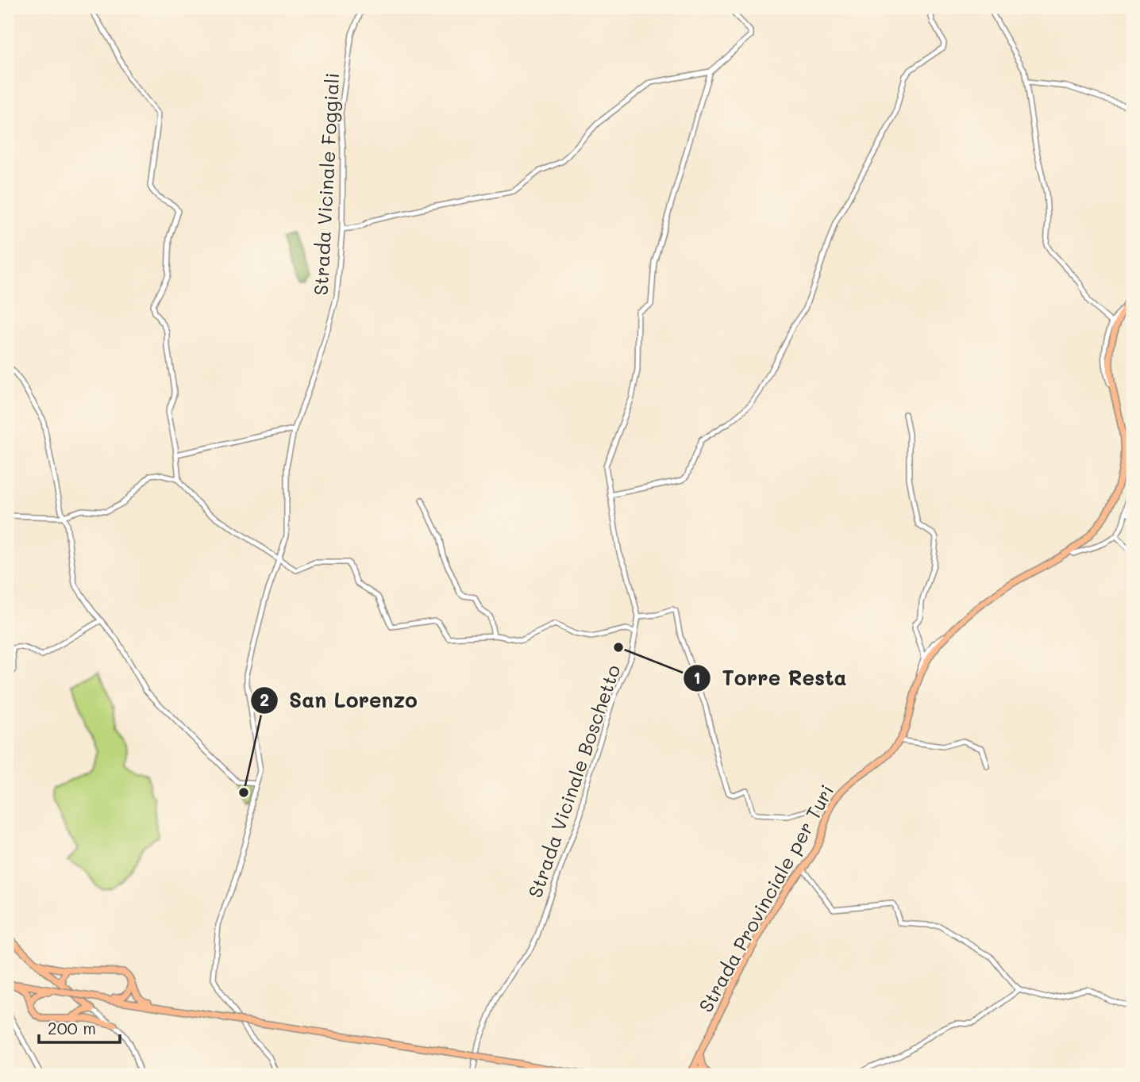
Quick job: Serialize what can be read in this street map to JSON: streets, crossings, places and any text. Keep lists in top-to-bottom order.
{
  "streets": {
    "main road": ["Strada Provinciale per Turi"],
    "street": ["Strada Vicinale Foggiali", "Strada Vicinale Boschetto"]
  },
  "places": ["Torre Resta", "San Lorenzo"],
  "scale_bar": "200 m"
}
